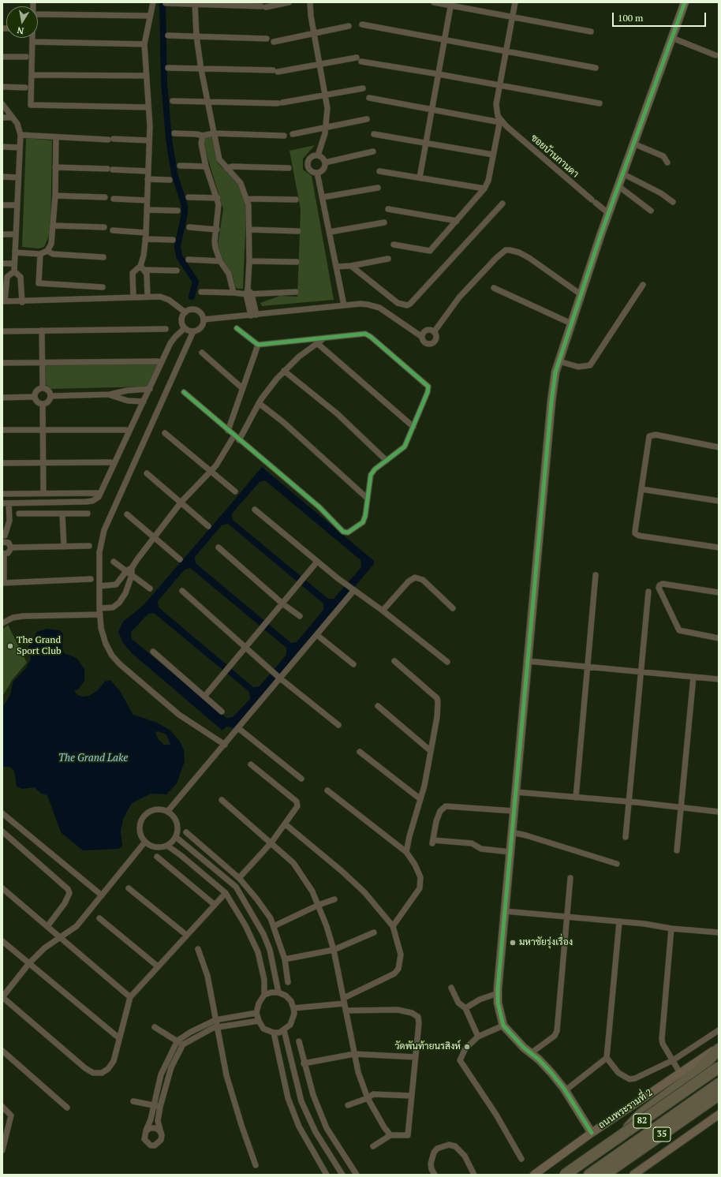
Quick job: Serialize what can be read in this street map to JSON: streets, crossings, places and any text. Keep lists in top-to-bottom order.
{
  "streets": {
    "highway": ["82", "35"],
    "street": ["ซอยบ้านกานดา", "ถนนพระรามที่ 2"]
  },
  "water": ["The Grand Lake"],
  "places": ["The Grand Sport Club", "มหาชัยรุ่งเรื่อง", "วัดพันท้ายนรสิงห์"],
  "scale_bar": "100 m",
  "north": "bottom"
}
